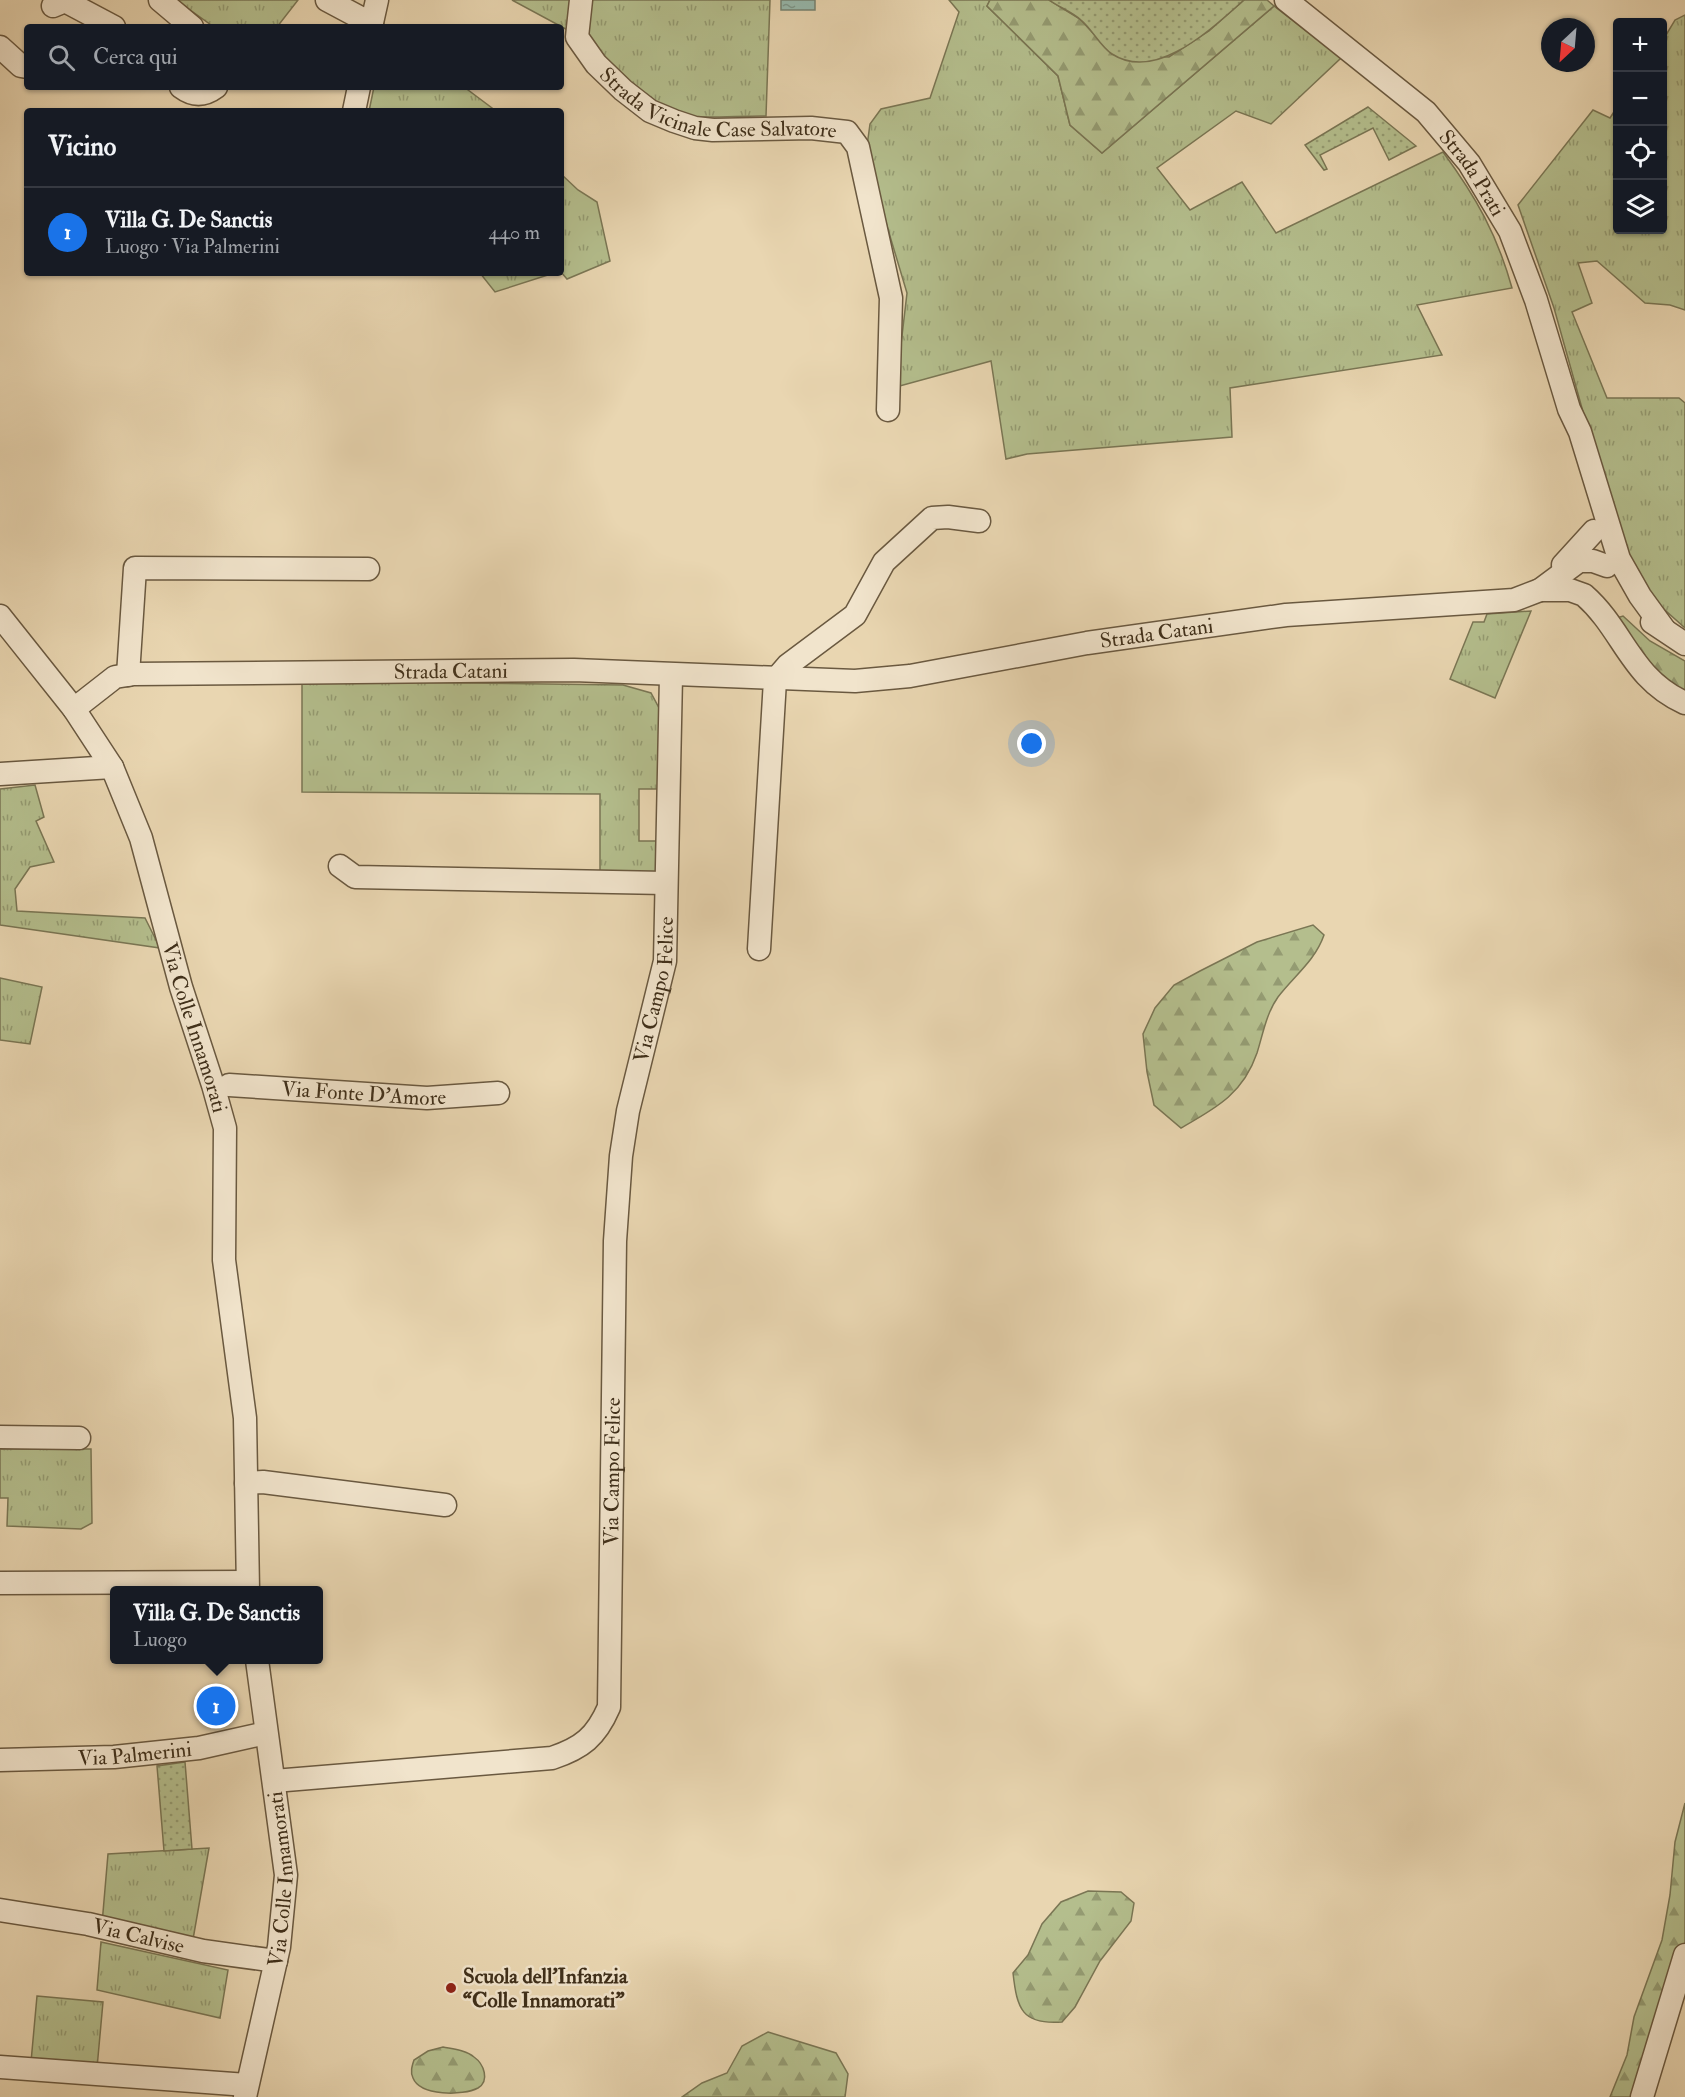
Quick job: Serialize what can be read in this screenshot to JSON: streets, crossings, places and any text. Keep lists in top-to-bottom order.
{
  "streets": {
    "street": [
      "Strada Vicinale Case Salvatore",
      "Strada Prati",
      "Strada Catani",
      "Via Campo Felice",
      "Via Colle Innamorati",
      "Via Fonte D'Amore",
      "Via Palmerini",
      "Via Calvise"
    ]
  },
  "crossings": [
    ["Strada Prati", "Strada Catani"],
    ["Strada Catani", "Via Campo Felice"],
    ["Strada Catani", "Via Colle Innamorati"],
    ["Via Campo Felice", "Via Colle Innamorati"],
    ["Via Colle Innamorati", "Via Palmerini"],
    ["Via Colle Innamorati", "Via Calvise"]
  ],
  "places": ["Scuola dell’Infanzia “Colle Innamorati”"],
  "north": "bottom left",
  "page": {
    "map_buttons": ["+", "−"],
    "search": "Cerca qui",
    "heading": "Vicino",
    "list": [
      {
        "mark": "1",
        "name": "Villa G. De Sanctis",
        "note": "Luogo · Via Palmerini",
        "value": "440 m"
      }
    ],
    "popup": ["Villa G. De Sanctis", "Luogo"],
    "pins": "1"
  }
}
